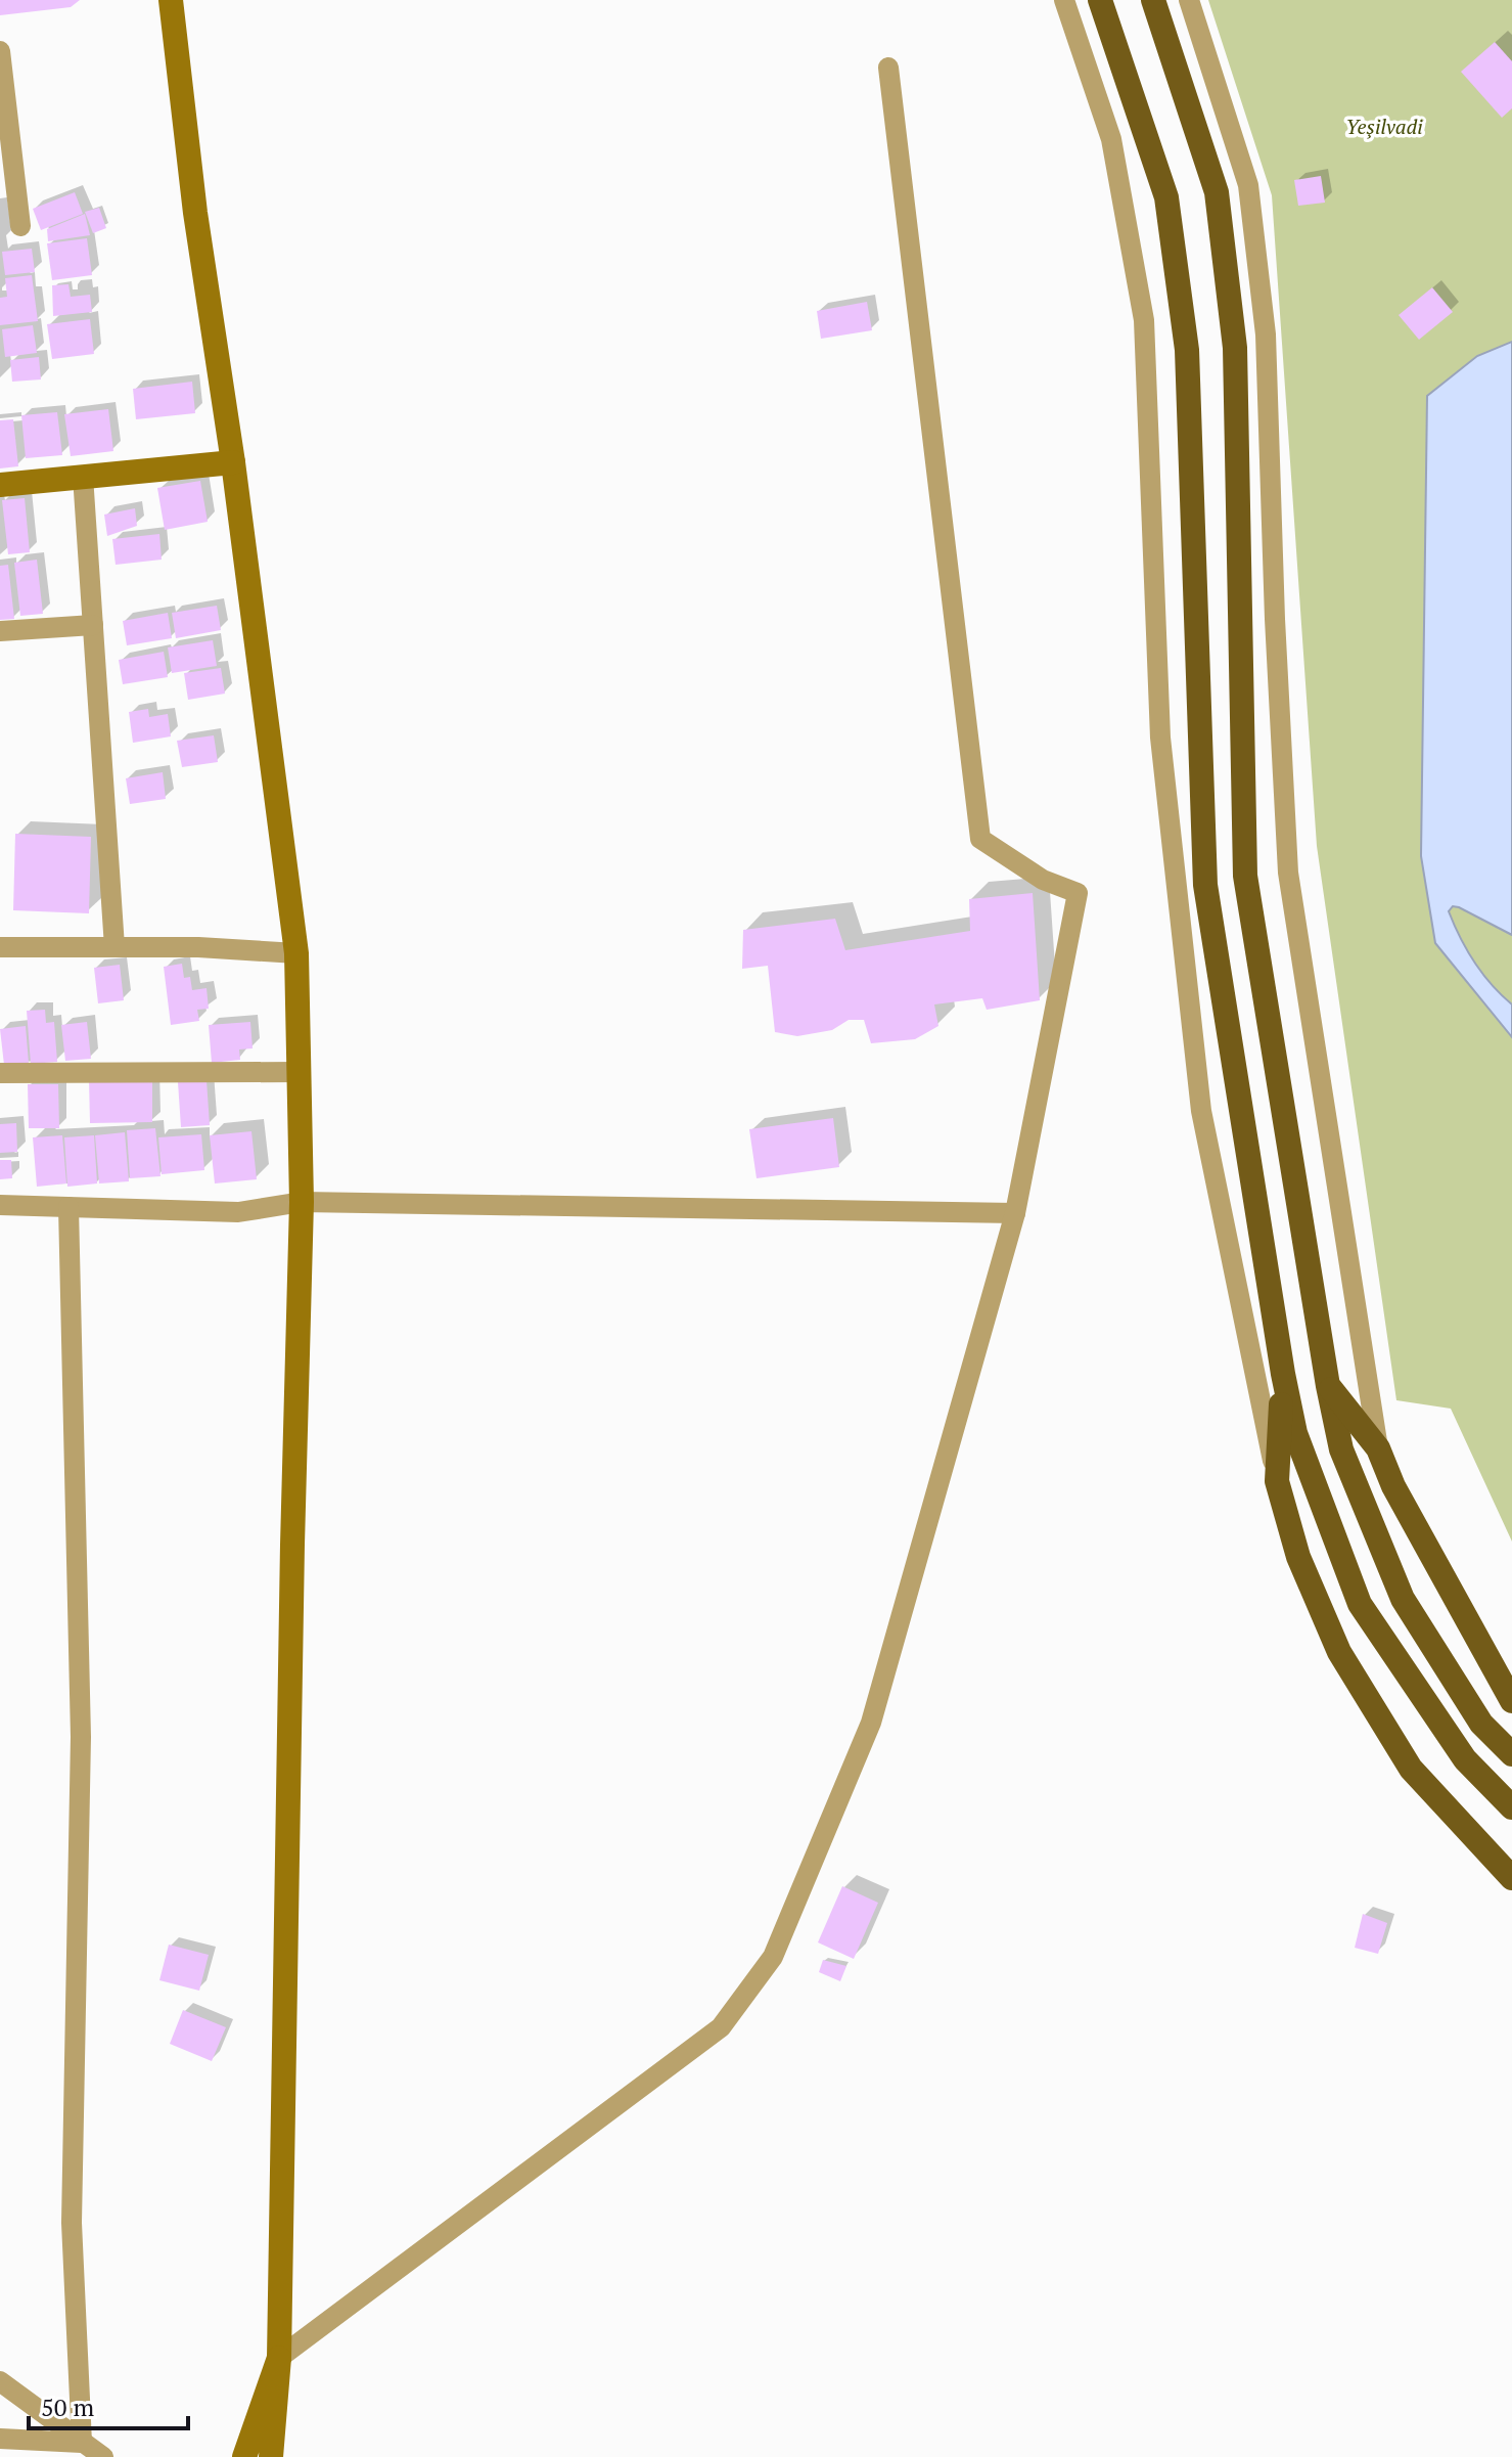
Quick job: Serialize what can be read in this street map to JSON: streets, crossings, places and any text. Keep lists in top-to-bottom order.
{
  "parks": ["Yeşilvadi"],
  "scale_bar": "50 m"
}
